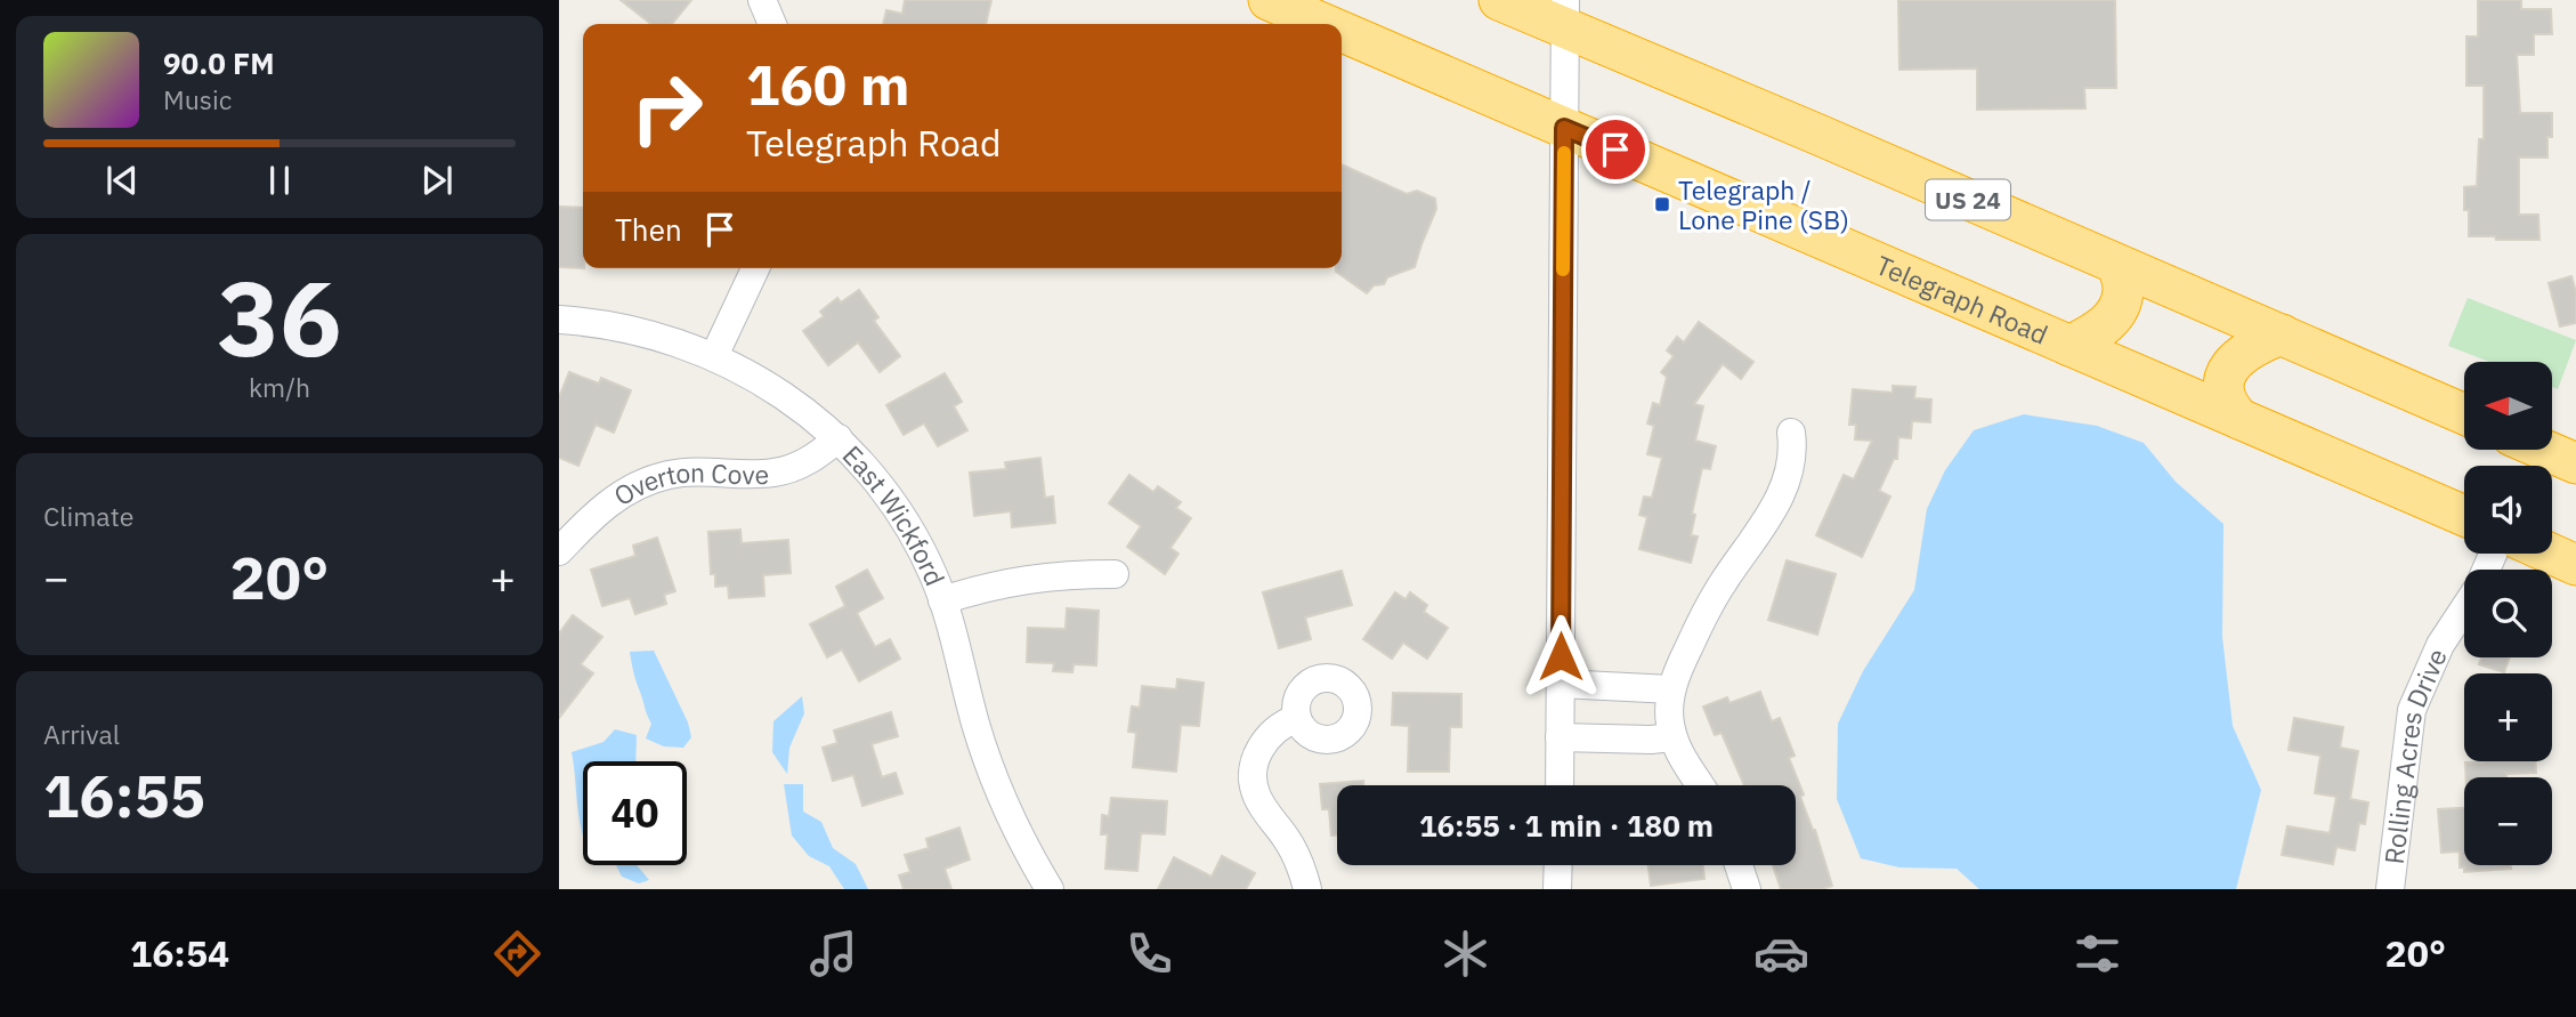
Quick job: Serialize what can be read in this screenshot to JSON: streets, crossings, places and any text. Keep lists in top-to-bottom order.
{
  "streets": {
    "highway": ["US 24", "Telegraph Road"],
    "street": ["Overton Cove", "East Wickford", "Rolling Acres Drive"]
  },
  "crossings": [
    ["Overton Cove", "East Wickford"]
  ],
  "places": {
    "transit": ["Telegraph / Lone Pine (SB)"]
  },
  "north": "left",
  "page": {
    "turn": ["160 m", "Telegraph Road"],
    "song": ["90.0 FM", "Music"],
    "then": "Then",
    "tile": [
      ["36", "km/h"],
      "Climate",
      ["Arrival", "16:55"]
    ],
    "map_buttons": ["+", "−"],
    "heat": ["−", "20°", "+"],
    "limit": "40",
    "trip": "16:55 · 1 min · 180 m",
    "tabs": ["16:54", "20°"]
  }
}
